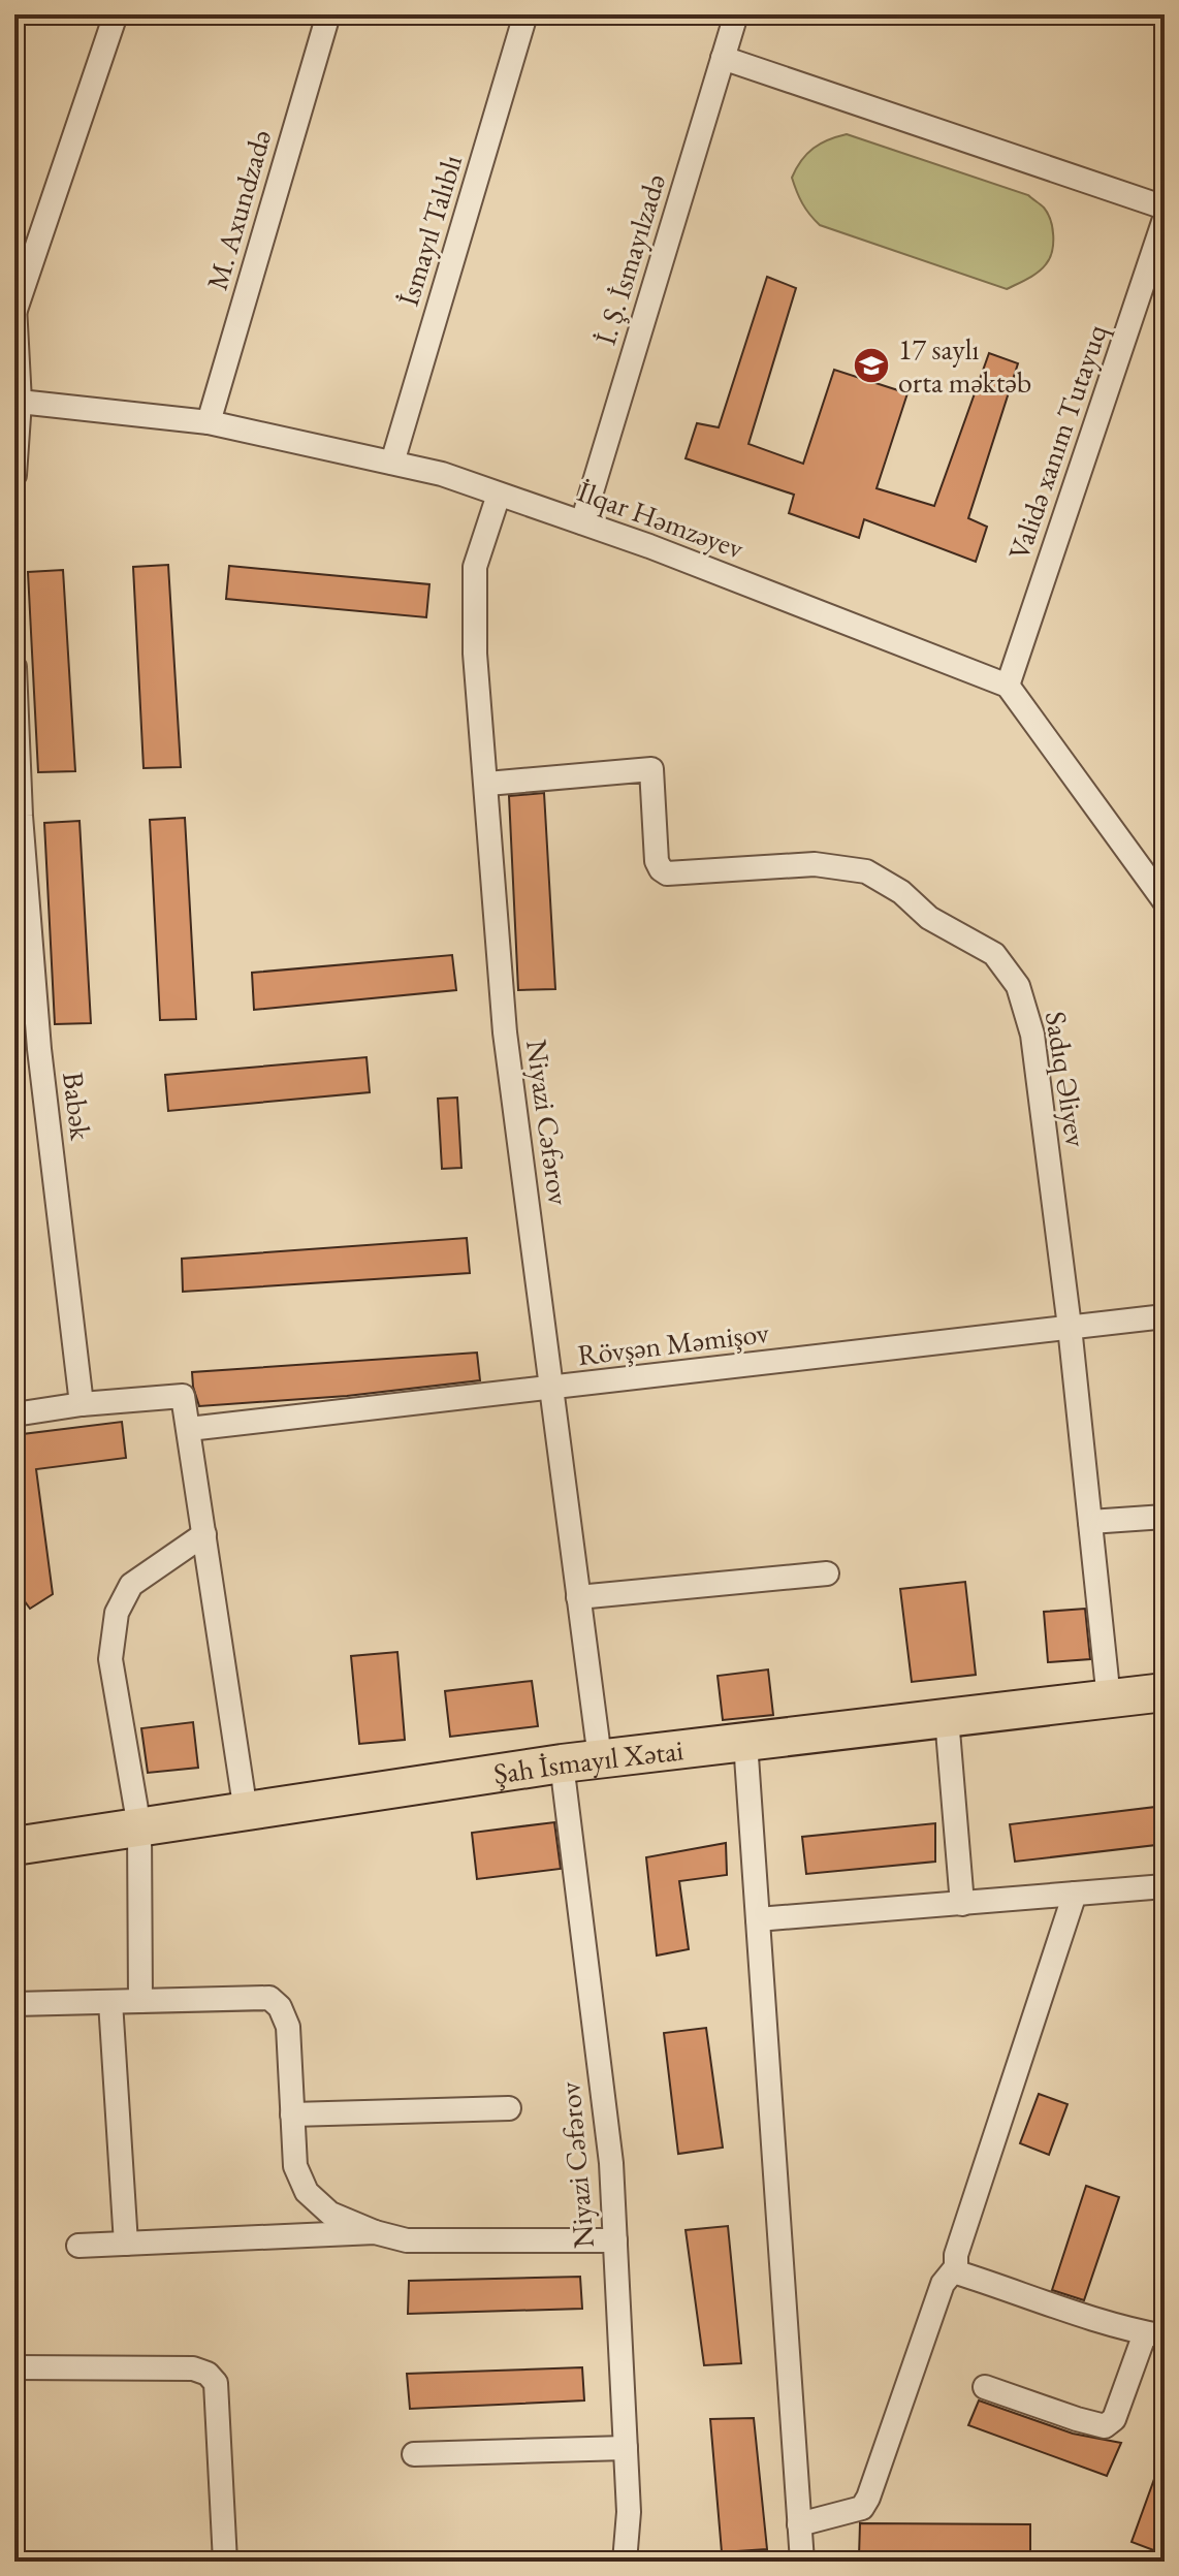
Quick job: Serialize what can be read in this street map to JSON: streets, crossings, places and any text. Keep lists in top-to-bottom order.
{
  "streets": {
    "main road": ["Şah İsmayıl Xətai"],
    "street": [
      "M. Axundzadə",
      "İsmayıl Talıblı",
      "İ. Ş. İsmayılzadə",
      "Validə xanım Tutayuq",
      "İlqar Həmzəyev",
      "Sadıq Əliyev",
      "Babək",
      "Niyazi Cəfərov",
      "Rövşən Məmişov"
    ]
  },
  "crossings": [
    ["M. Axundzadə", "İlqar Həmzəyev"],
    ["İsmayıl Talıblı", "İlqar Həmzəyev"],
    ["İ. Ş. İsmayılzadə", "İlqar Həmzəyev"],
    ["Validə xanım Tutayuq", "İlqar Həmzəyev"],
    ["İlqar Həmzəyev", "Niyazi Cəfərov"],
    ["Sadıq Əliyev", "Niyazi Cəfərov"],
    ["Sadıq Əliyev", "Rövşən Məmişov"],
    ["Sadıq Əliyev", "Şah İsmayıl Xətai"],
    ["Niyazi Cəfərov", "Rövşən Məmişov"],
    ["Niyazi Cəfərov", "Şah İsmayıl Xətai"]
  ],
  "places": {
    "school or university": ["17 saylı orta məktəb"]
  }
}
